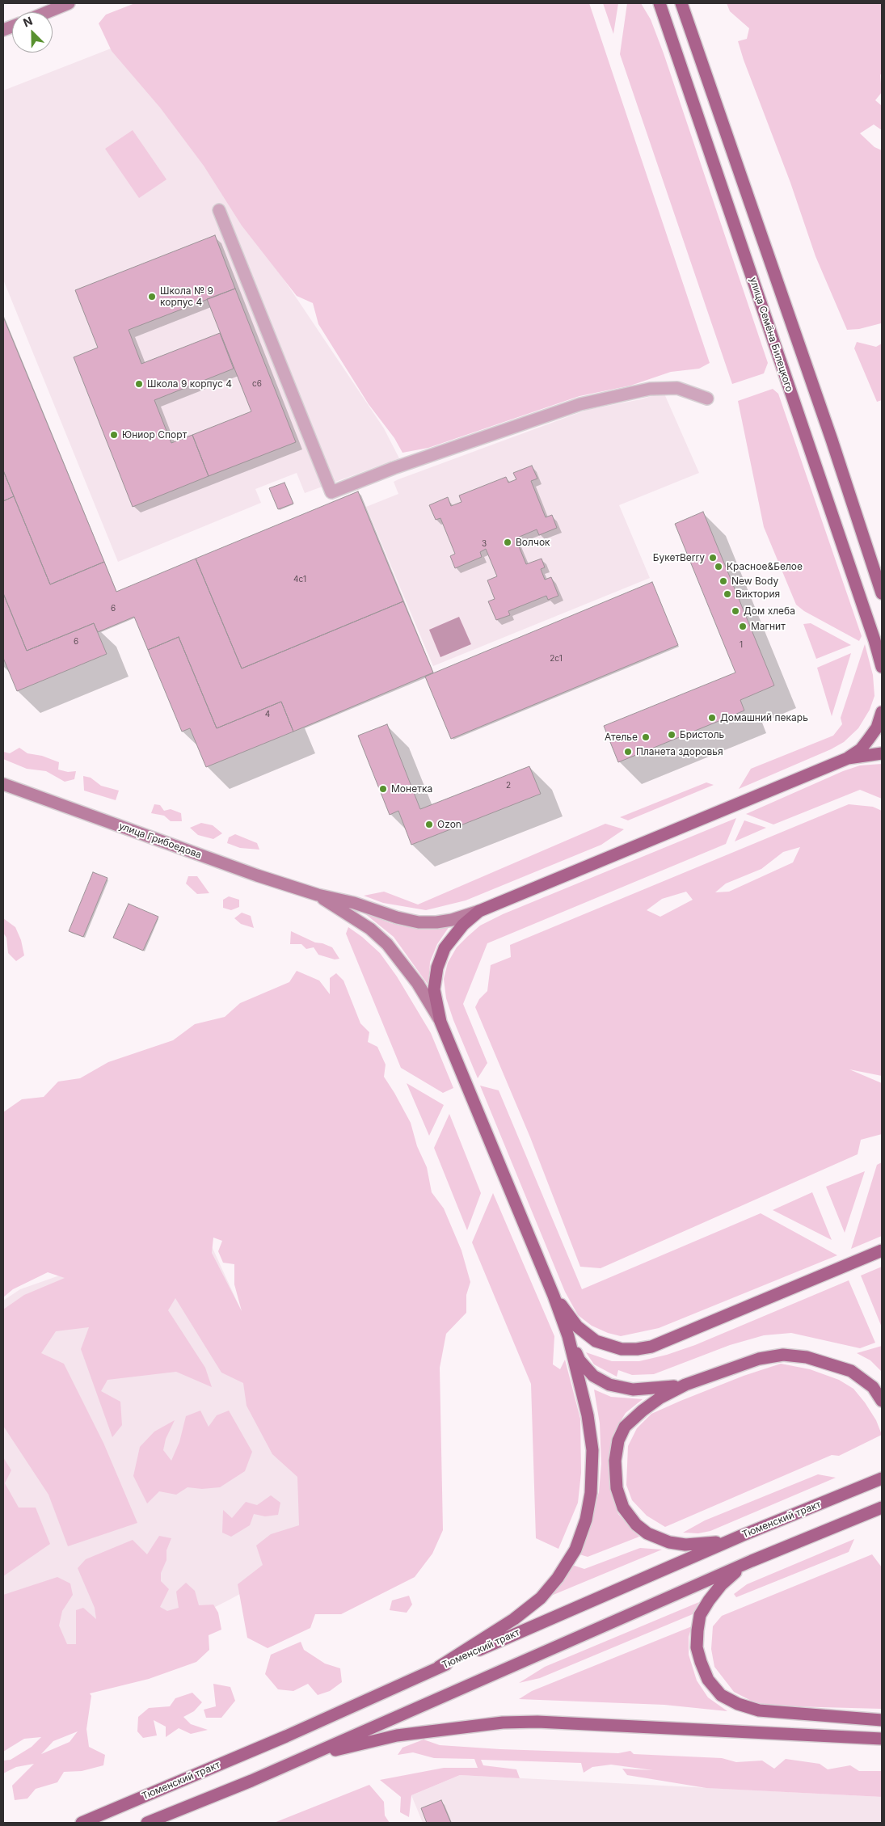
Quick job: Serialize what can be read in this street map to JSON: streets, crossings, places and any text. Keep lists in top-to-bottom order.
{
  "streets": {
    "main road": ["улица Семёна Билецкого", "улица Грибоедова", "Тюменский тракт"]
  },
  "places": [
    "Школа № 9 корпус 4",
    "Школа 9 корпус 4",
    "Юниор Спорт",
    "Волчок",
    "БукетBerry",
    "Красное&Белое",
    "New Body",
    "Виктория",
    "Дом хлеба",
    "Магнит",
    "Домашний пекарь",
    "Бристоль",
    "Ателье",
    "Планета здоровья",
    "Монетка",
    "Ozon"
  ],
  "house_numbers": [
    "с6",
    "3",
    "4с1",
    "6",
    "6",
    "1",
    "2с1",
    "4",
    "2"
  ],
  "north": "top left"
}
